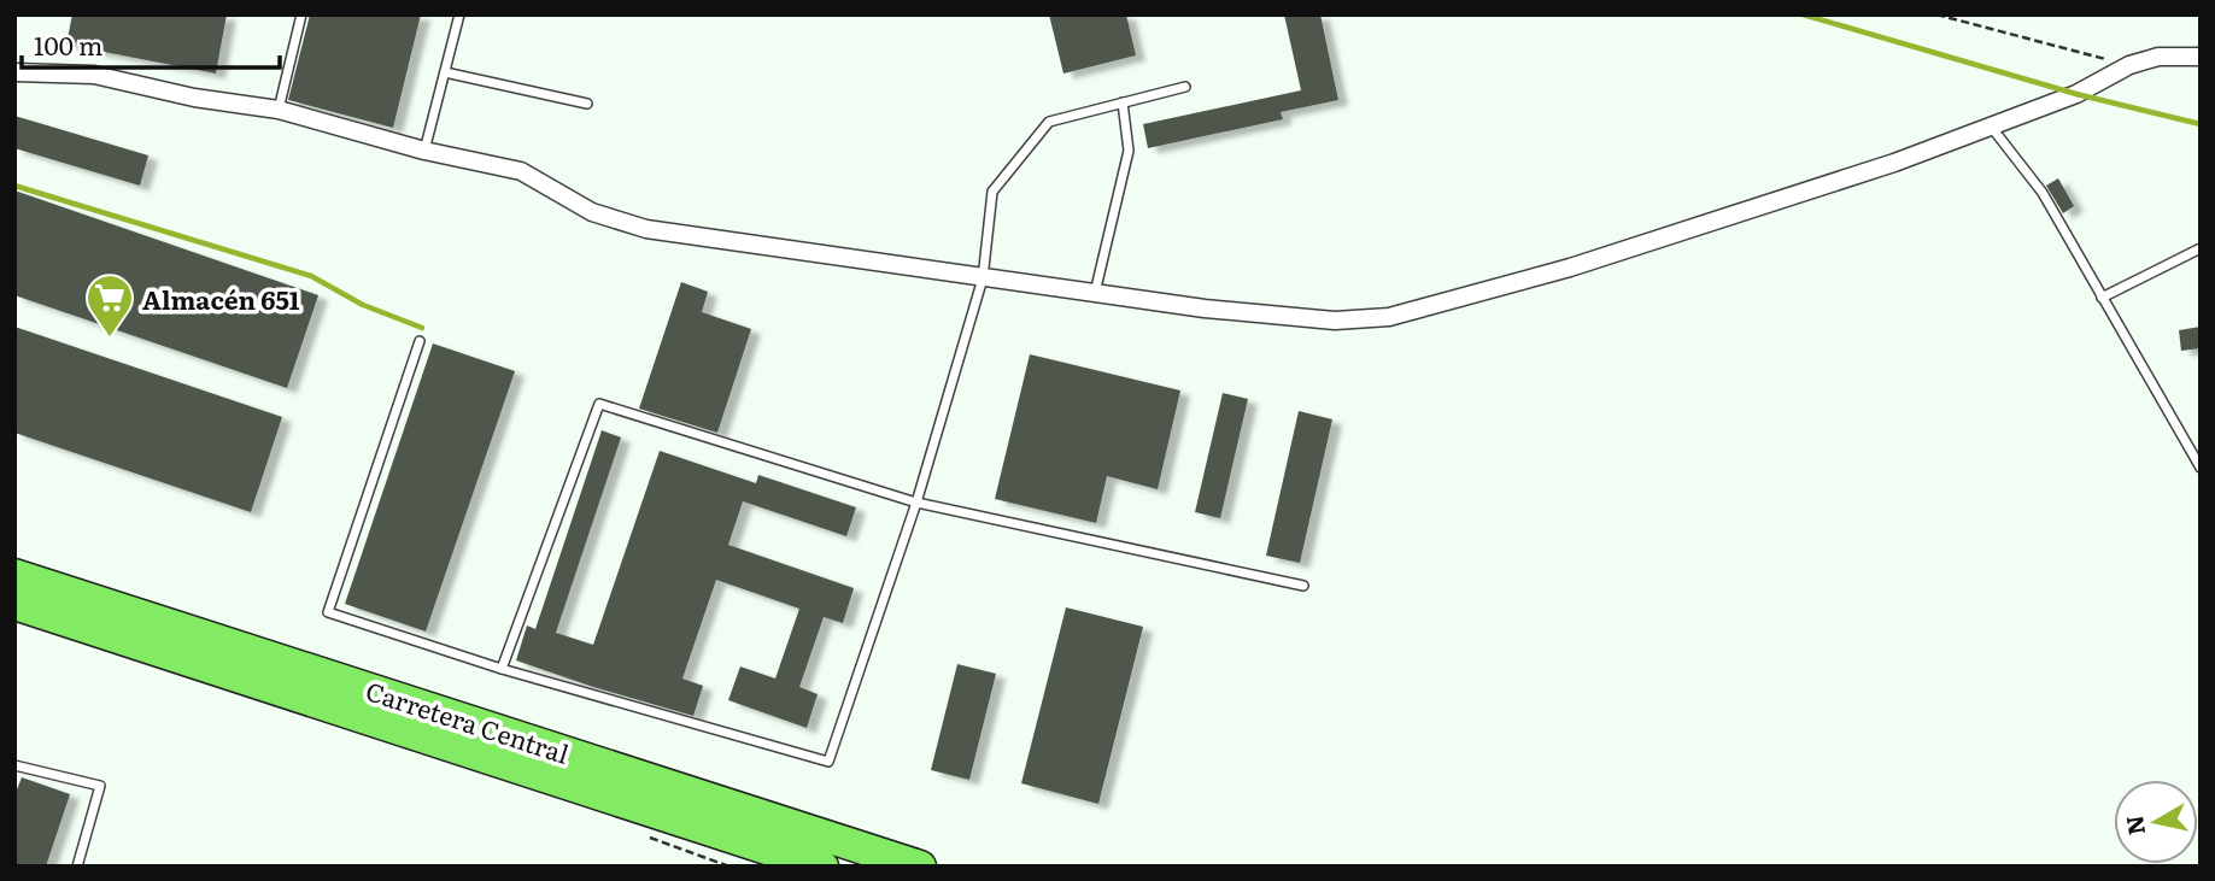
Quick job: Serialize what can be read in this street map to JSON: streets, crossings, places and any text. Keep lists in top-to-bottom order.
{
  "streets": {
    "highway": ["Carretera Central"]
  },
  "places": {
    "supermarket": ["Almacén 651"]
  },
  "scale_bar": "100 m",
  "north": "left"
}
